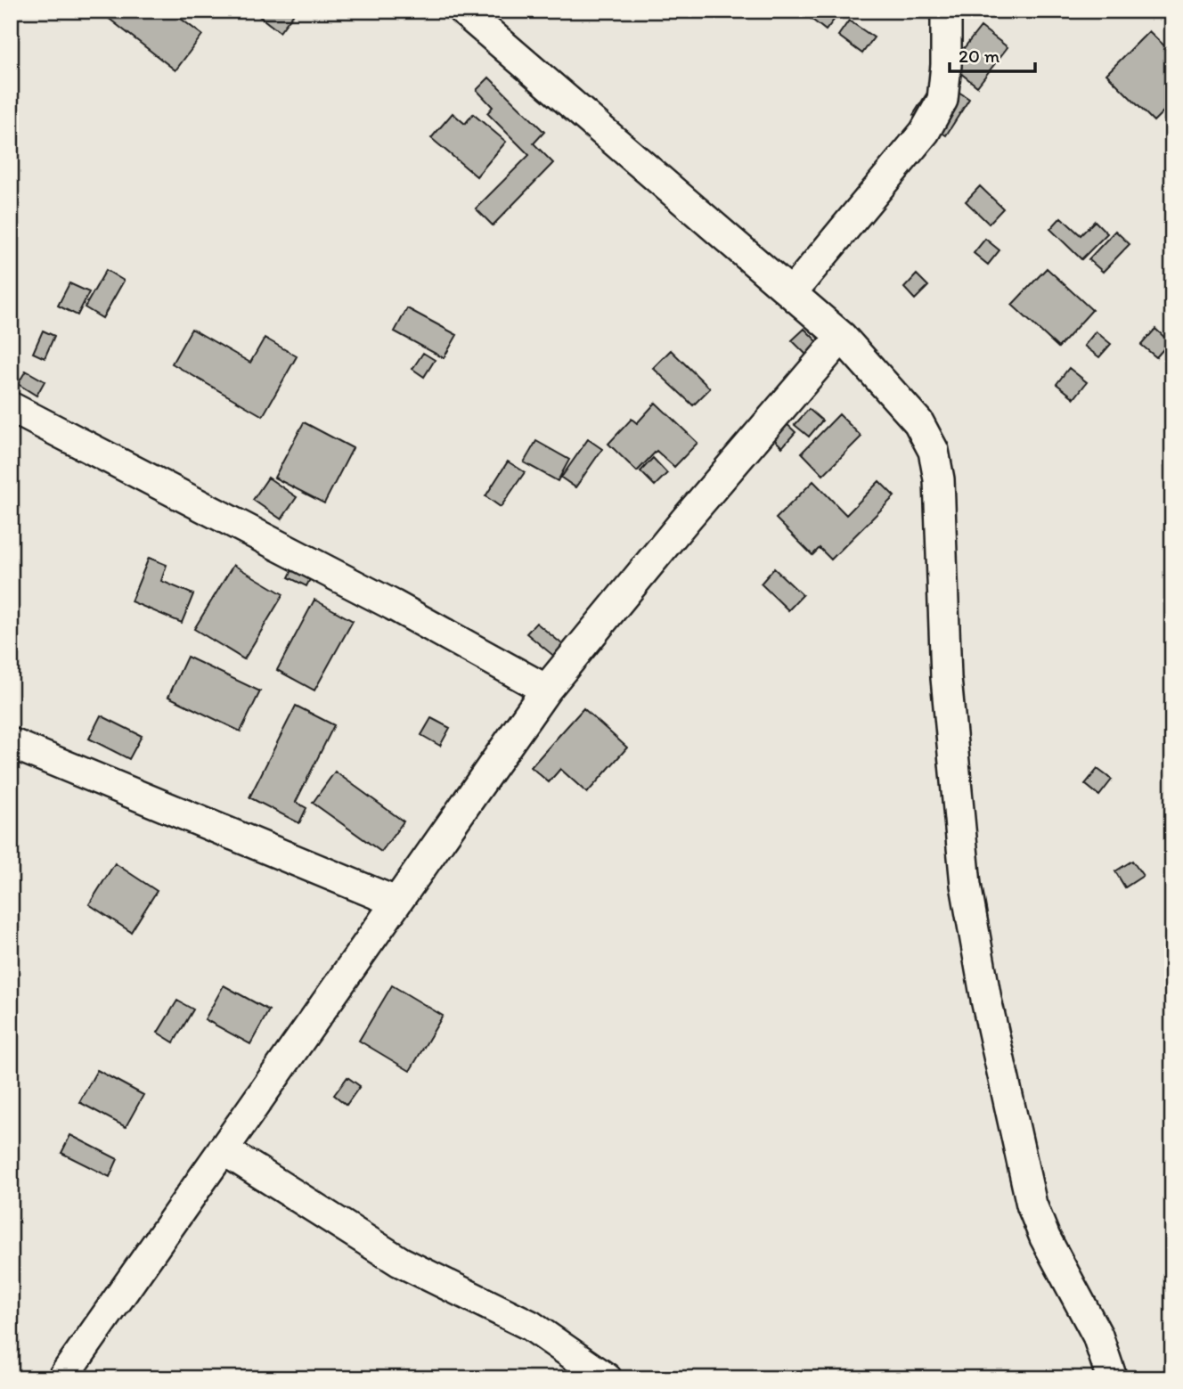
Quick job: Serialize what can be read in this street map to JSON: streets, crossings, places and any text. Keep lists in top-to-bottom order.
{
  "scale_bar": "20 m"
}
